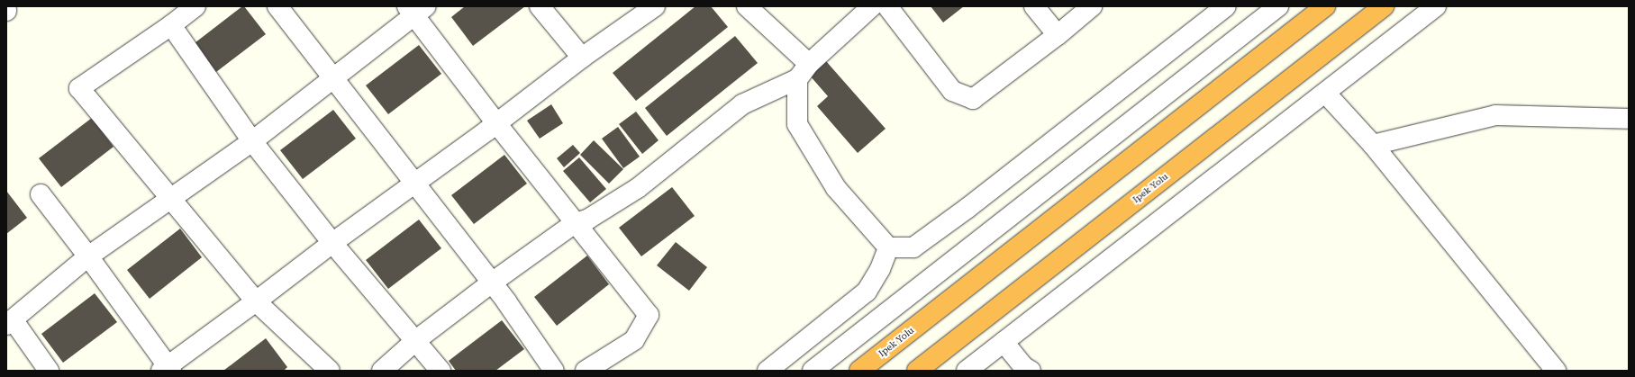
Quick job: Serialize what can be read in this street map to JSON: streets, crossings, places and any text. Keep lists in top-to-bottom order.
{
  "streets": {
    "highway": ["Ipek Yolu"]
  }
}
